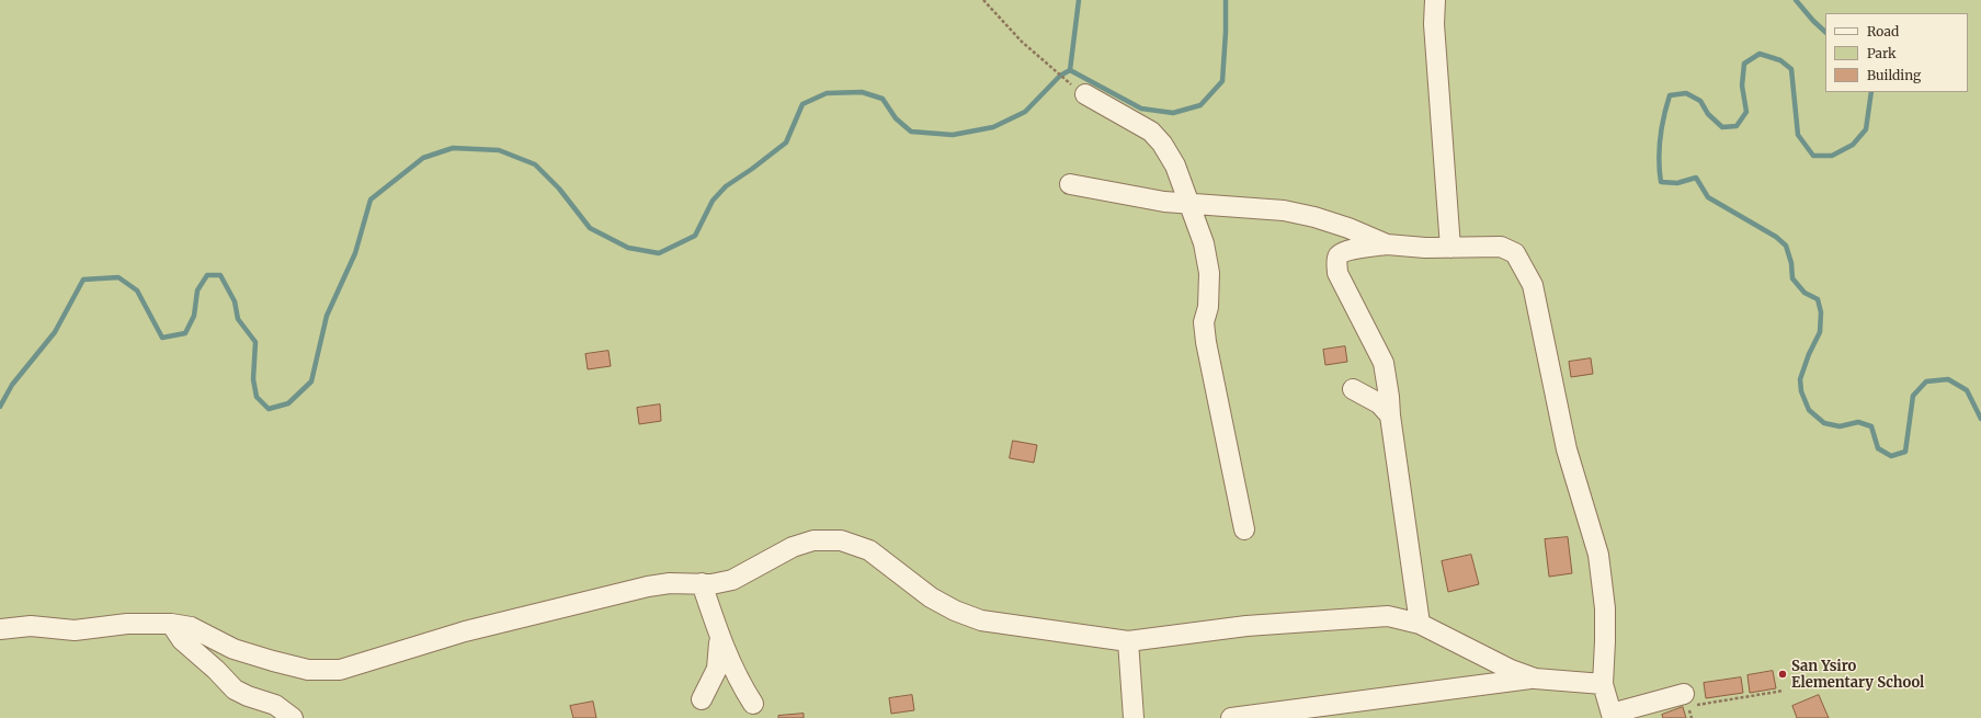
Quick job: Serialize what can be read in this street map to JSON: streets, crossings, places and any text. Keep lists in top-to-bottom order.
{
  "places": ["San Ysiro Elementary School"],
  "legend": ["Road", "Park", "Building"]
}
